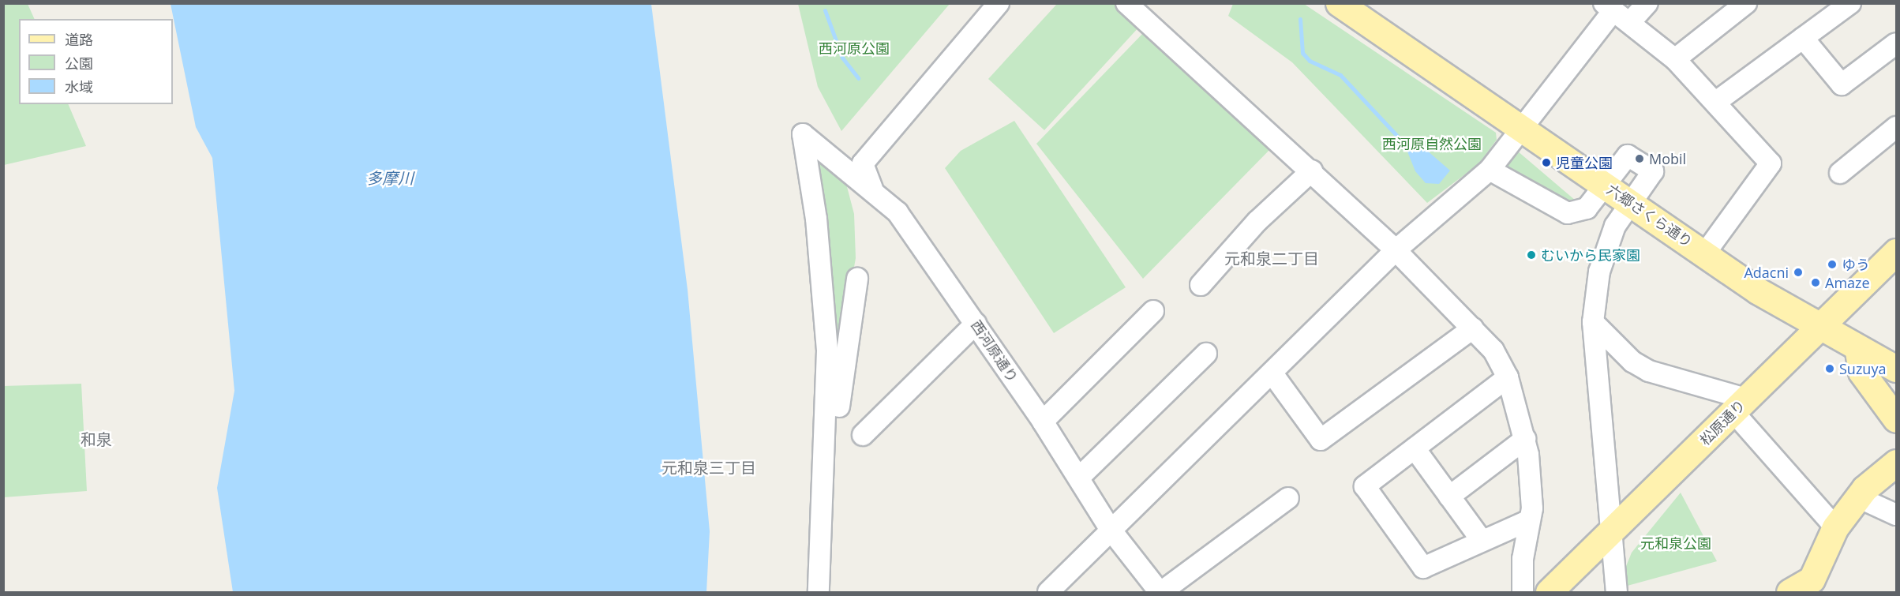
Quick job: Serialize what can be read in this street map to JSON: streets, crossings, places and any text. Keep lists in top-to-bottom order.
{
  "streets": {
    "main road": ["六郷さくら通り", "松原通り"],
    "street": ["西河原通り"]
  },
  "crossings": [
    ["六郷さくら通り", "松原通り"]
  ],
  "districts": ["元和泉二丁目", "和泉", "元和泉三丁目"],
  "water": ["多摩川"],
  "parks": ["西河原公園", "西河原自然公園", "元和泉公園"],
  "places": [
    "Mobil",
    "児童公園",
    "むいから民家園",
    "ゆう",
    "Adacni",
    "Amaze",
    "Suzuya"
  ],
  "legend": ["道路", "公園", "水域"]
}
